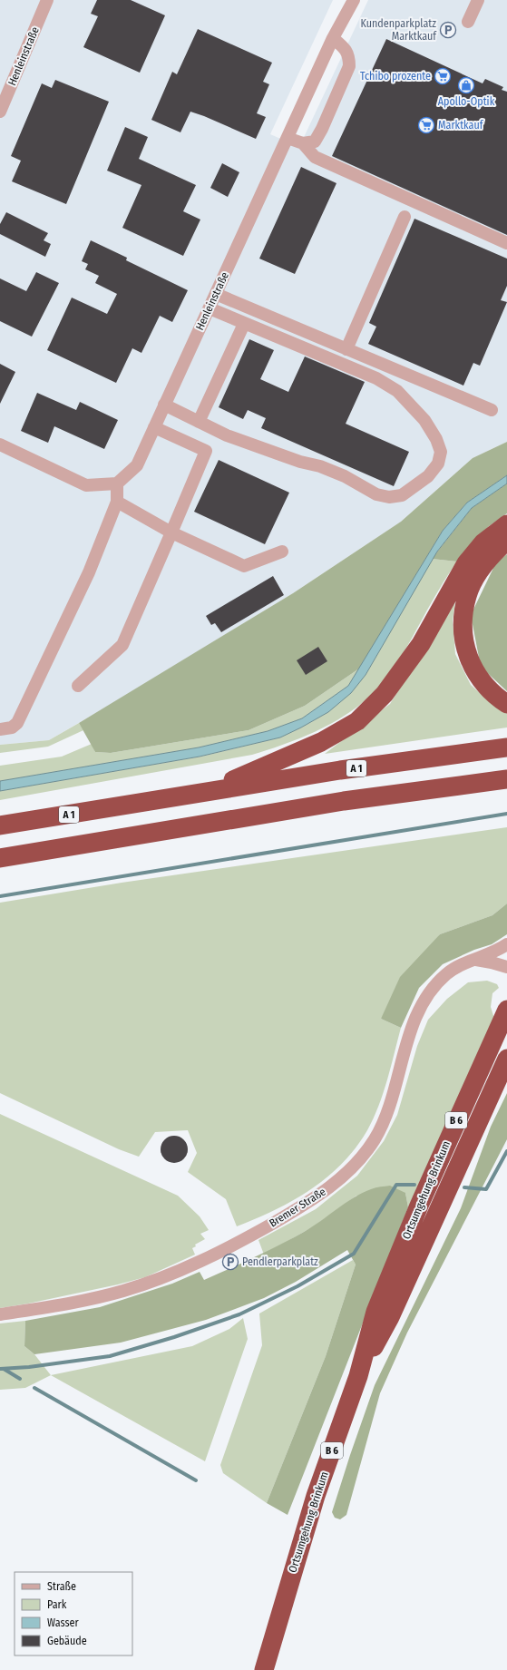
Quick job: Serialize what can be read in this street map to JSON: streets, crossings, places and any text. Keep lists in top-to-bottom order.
{
  "streets": {
    "highway": ["A 1", "B 6", "Ortsumgehung Brinkum"],
    "street": ["Henleinstraße", "Bremer Straße"]
  },
  "places": {
    "parking": ["Kundenparkplatz Marktkauf", "Pendlerparkplatz"],
    "supermarket": ["Tchibo prozente", "Marktkauf"],
    "shop": ["Apollo-Optik"]
  },
  "legend": [
    "Straße",
    "Park",
    "Wasser",
    "Gebäude"
  ]
}
